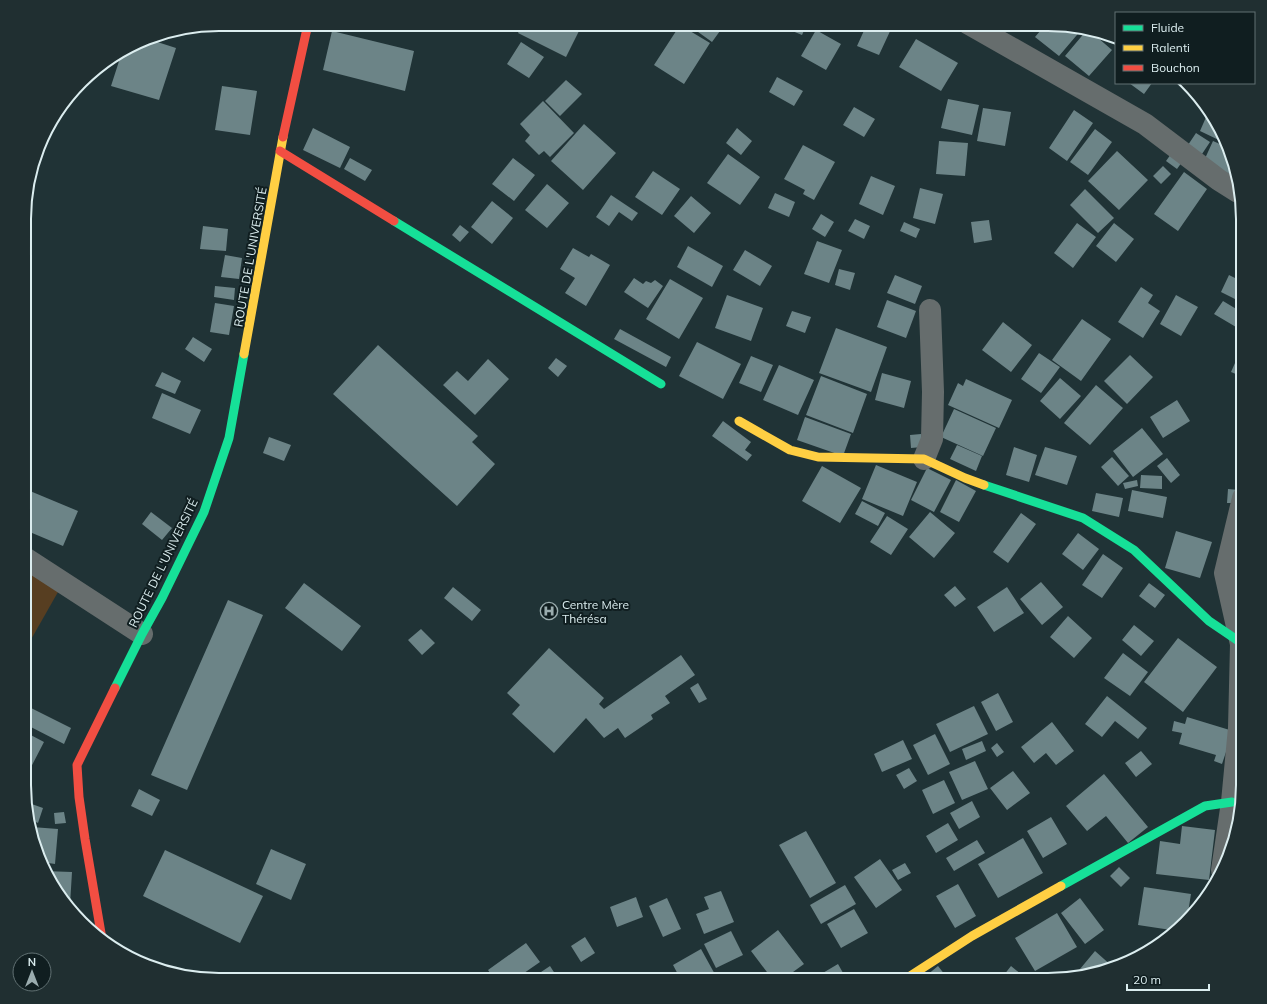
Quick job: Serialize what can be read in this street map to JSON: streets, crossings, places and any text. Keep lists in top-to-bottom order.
{
  "streets": {
    "street": ["ROUTE DE L'UNIVERSITÉ"]
  },
  "places": {
    "hospital": ["Centre Mère Thérésa"]
  },
  "legend": ["Fluide", "Ralenti", "Bouchon"],
  "scale_bar": "20 m",
  "north": "top"
}
